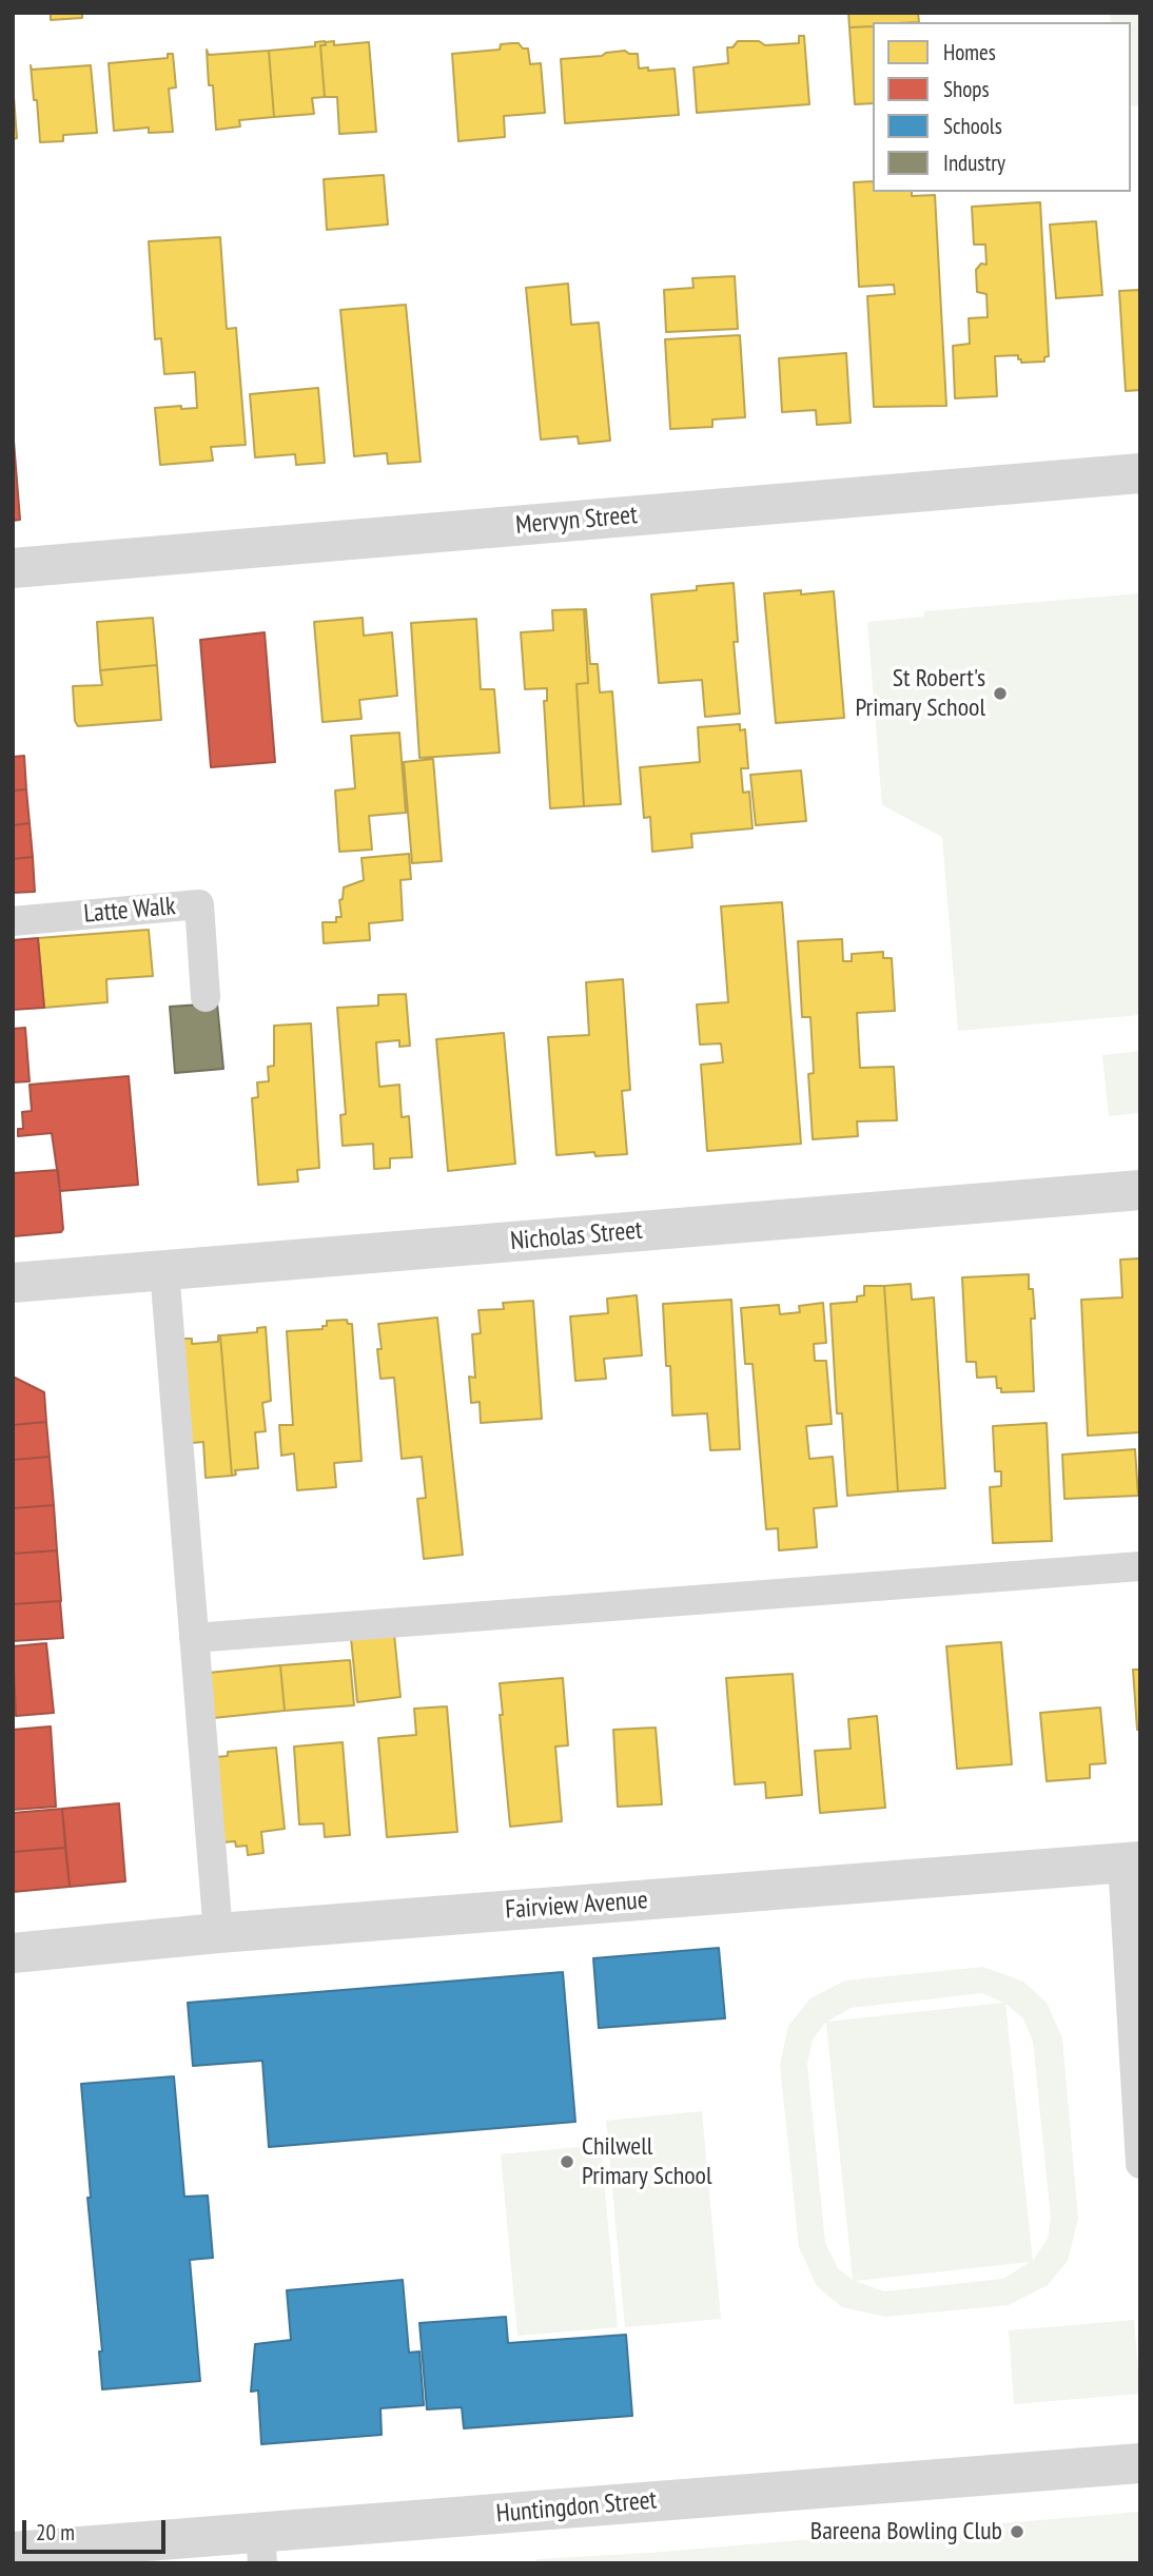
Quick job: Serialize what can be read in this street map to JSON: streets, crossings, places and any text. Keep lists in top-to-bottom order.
{
  "streets": {
    "street": [
      "Mervyn Street",
      "Nicholas Street",
      "Fairview Avenue",
      "Huntingdon Street"
    ],
    "lane": ["Latte Walk"]
  },
  "places": ["St Robert's Primary School", "Chilwell Primary School", "Bareena Bowling Club"],
  "legend": [
    "Homes",
    "Shops",
    "Schools",
    "Industry"
  ],
  "scale_bar": "20 m"
}
